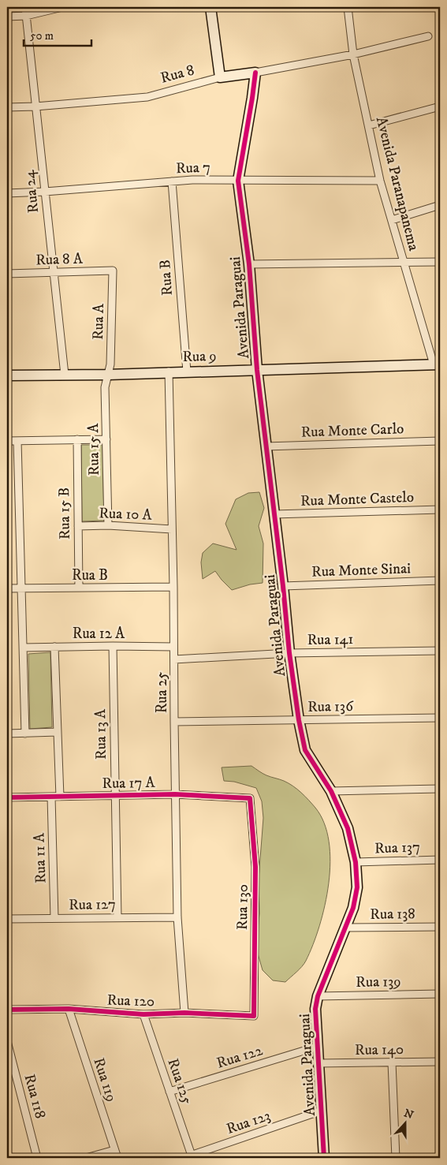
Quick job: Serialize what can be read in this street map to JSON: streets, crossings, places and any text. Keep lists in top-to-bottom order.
{
  "streets": {
    "street": [
      "Rua 8",
      "Rua 7",
      "Avenida Paranapanema",
      "Rua 24",
      "Rua 8 A",
      "Rua B",
      "Avenida Paraguai",
      "Rua A",
      "Rua 9",
      "Rua Monte Carlo",
      "Rua 15 A",
      "Rua Monte Castelo",
      "Rua 15 B",
      "Rua 10 A",
      "Rua Monte Sinai",
      "Rua 12 A",
      "Rua 141",
      "Rua 25",
      "Rua 136",
      "Rua 13 A",
      "Rua 17 A",
      "Rua 137",
      "Rua 11 A",
      "Rua 127",
      "Rua 130",
      "Rua 138",
      "Rua 139",
      "Rua 120",
      "Rua 140",
      "Rua 122",
      "Rua 119",
      "Rua 125",
      "Rua 118",
      "Rua 123"
    ]
  },
  "crossings": [
    ["Rua 8", "Avenida Paranapanema"],
    ["Rua 8", "Rua 24"],
    ["Rua 8", "Avenida Paraguai"],
    ["Rua 7", "Avenida Paranapanema"],
    ["Rua 7", "Rua 24"],
    ["Rua 7", "Rua B"],
    ["Rua 7", "Avenida Paraguai"],
    ["Avenida Paranapanema", "Rua 9"],
    ["Rua 24", "Rua 8 A"],
    ["Rua 24", "Rua 9"],
    ["Rua 8 A", "Rua A"],
    ["Rua B", "Rua 9"],
    ["Rua B", "Rua 15 B"],
    ["Rua B", "Rua 25"],
    ["Avenida Paraguai", "Rua 9"],
    ["Avenida Paraguai", "Rua Monte Carlo"],
    ["Avenida Paraguai", "Rua Monte Castelo"],
    ["Avenida Paraguai", "Rua Monte Sinai"],
    ["Avenida Paraguai", "Rua 141"],
    ["Avenida Paraguai", "Rua 136"],
    ["Avenida Paraguai", "Rua 137"],
    ["Avenida Paraguai", "Rua 138"],
    ["Avenida Paraguai", "Rua 139"],
    ["Avenida Paraguai", "Rua 140"],
    ["Avenida Paraguai", "Rua 122"],
    ["Avenida Paraguai", "Rua 123"],
    ["Rua A", "Rua 9"],
    ["Rua A", "Rua 15 A"],
    ["Rua 9", "Rua 15 A"],
    ["Rua 9", "Rua 25"],
    ["Rua 15 A", "Rua 10 A"],
    ["Rua 15 B", "Rua 10 A"],
    ["Rua 10 A", "Rua 25"],
    ["Rua 12 A", "Rua 25"],
    ["Rua 12 A", "Rua 13 A"],
    ["Rua 141", "Rua 25"],
    ["Rua 25", "Rua 136"],
    ["Rua 25", "Rua 17 A"],
    ["Rua 25", "Rua 127"],
    ["Rua 25", "Rua 120"],
    ["Rua 13 A", "Rua 17 A"],
    ["Rua 13 A", "Rua 127"],
    ["Rua 17 A", "Rua 11 A"],
    ["Rua 17 A", "Rua 130"],
    ["Rua 11 A", "Rua 127"],
    ["Rua 130", "Rua 120"],
    ["Rua 120", "Rua 119"],
    ["Rua 120", "Rua 125"],
    ["Rua 122", "Rua 125"],
    ["Rua 125", "Rua 123"]
  ],
  "scale_bar": "50 m",
  "north": "top"
}
